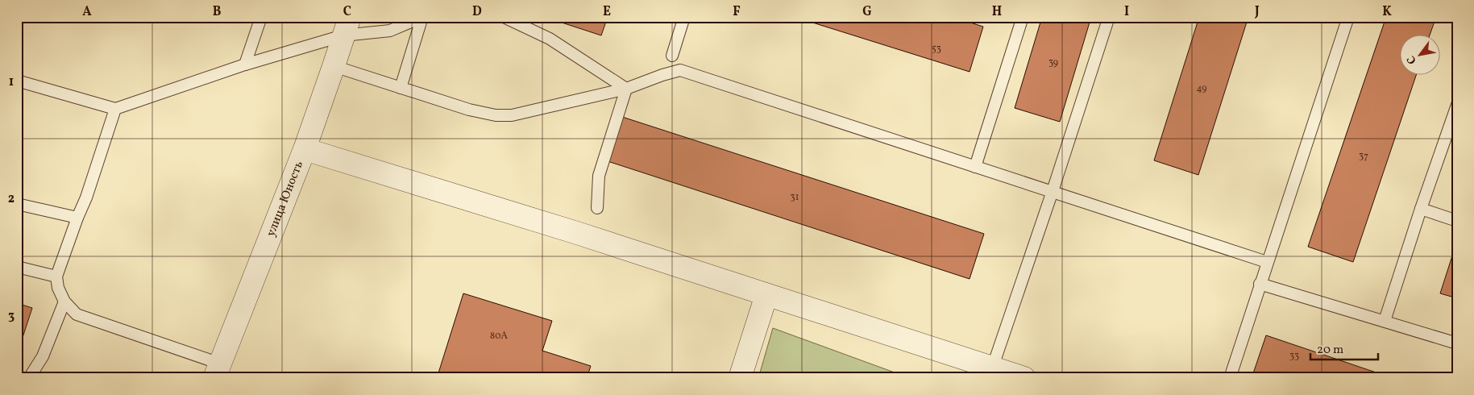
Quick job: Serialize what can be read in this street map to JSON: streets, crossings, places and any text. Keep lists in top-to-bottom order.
{
  "streets": {
    "street": ["улица Юность"]
  },
  "house_numbers": [
    "53",
    "39",
    "49",
    "37",
    "31",
    "80А",
    "33"
  ],
  "scale_bar": "20 m",
  "north": "bottom left",
  "grid": {
    "columns": [
      "A",
      "B",
      "C",
      "D",
      "E",
      "F",
      "G",
      "H",
      "I",
      "J",
      "K"
    ],
    "rows": ["1", "2", "3"]
  }
}
